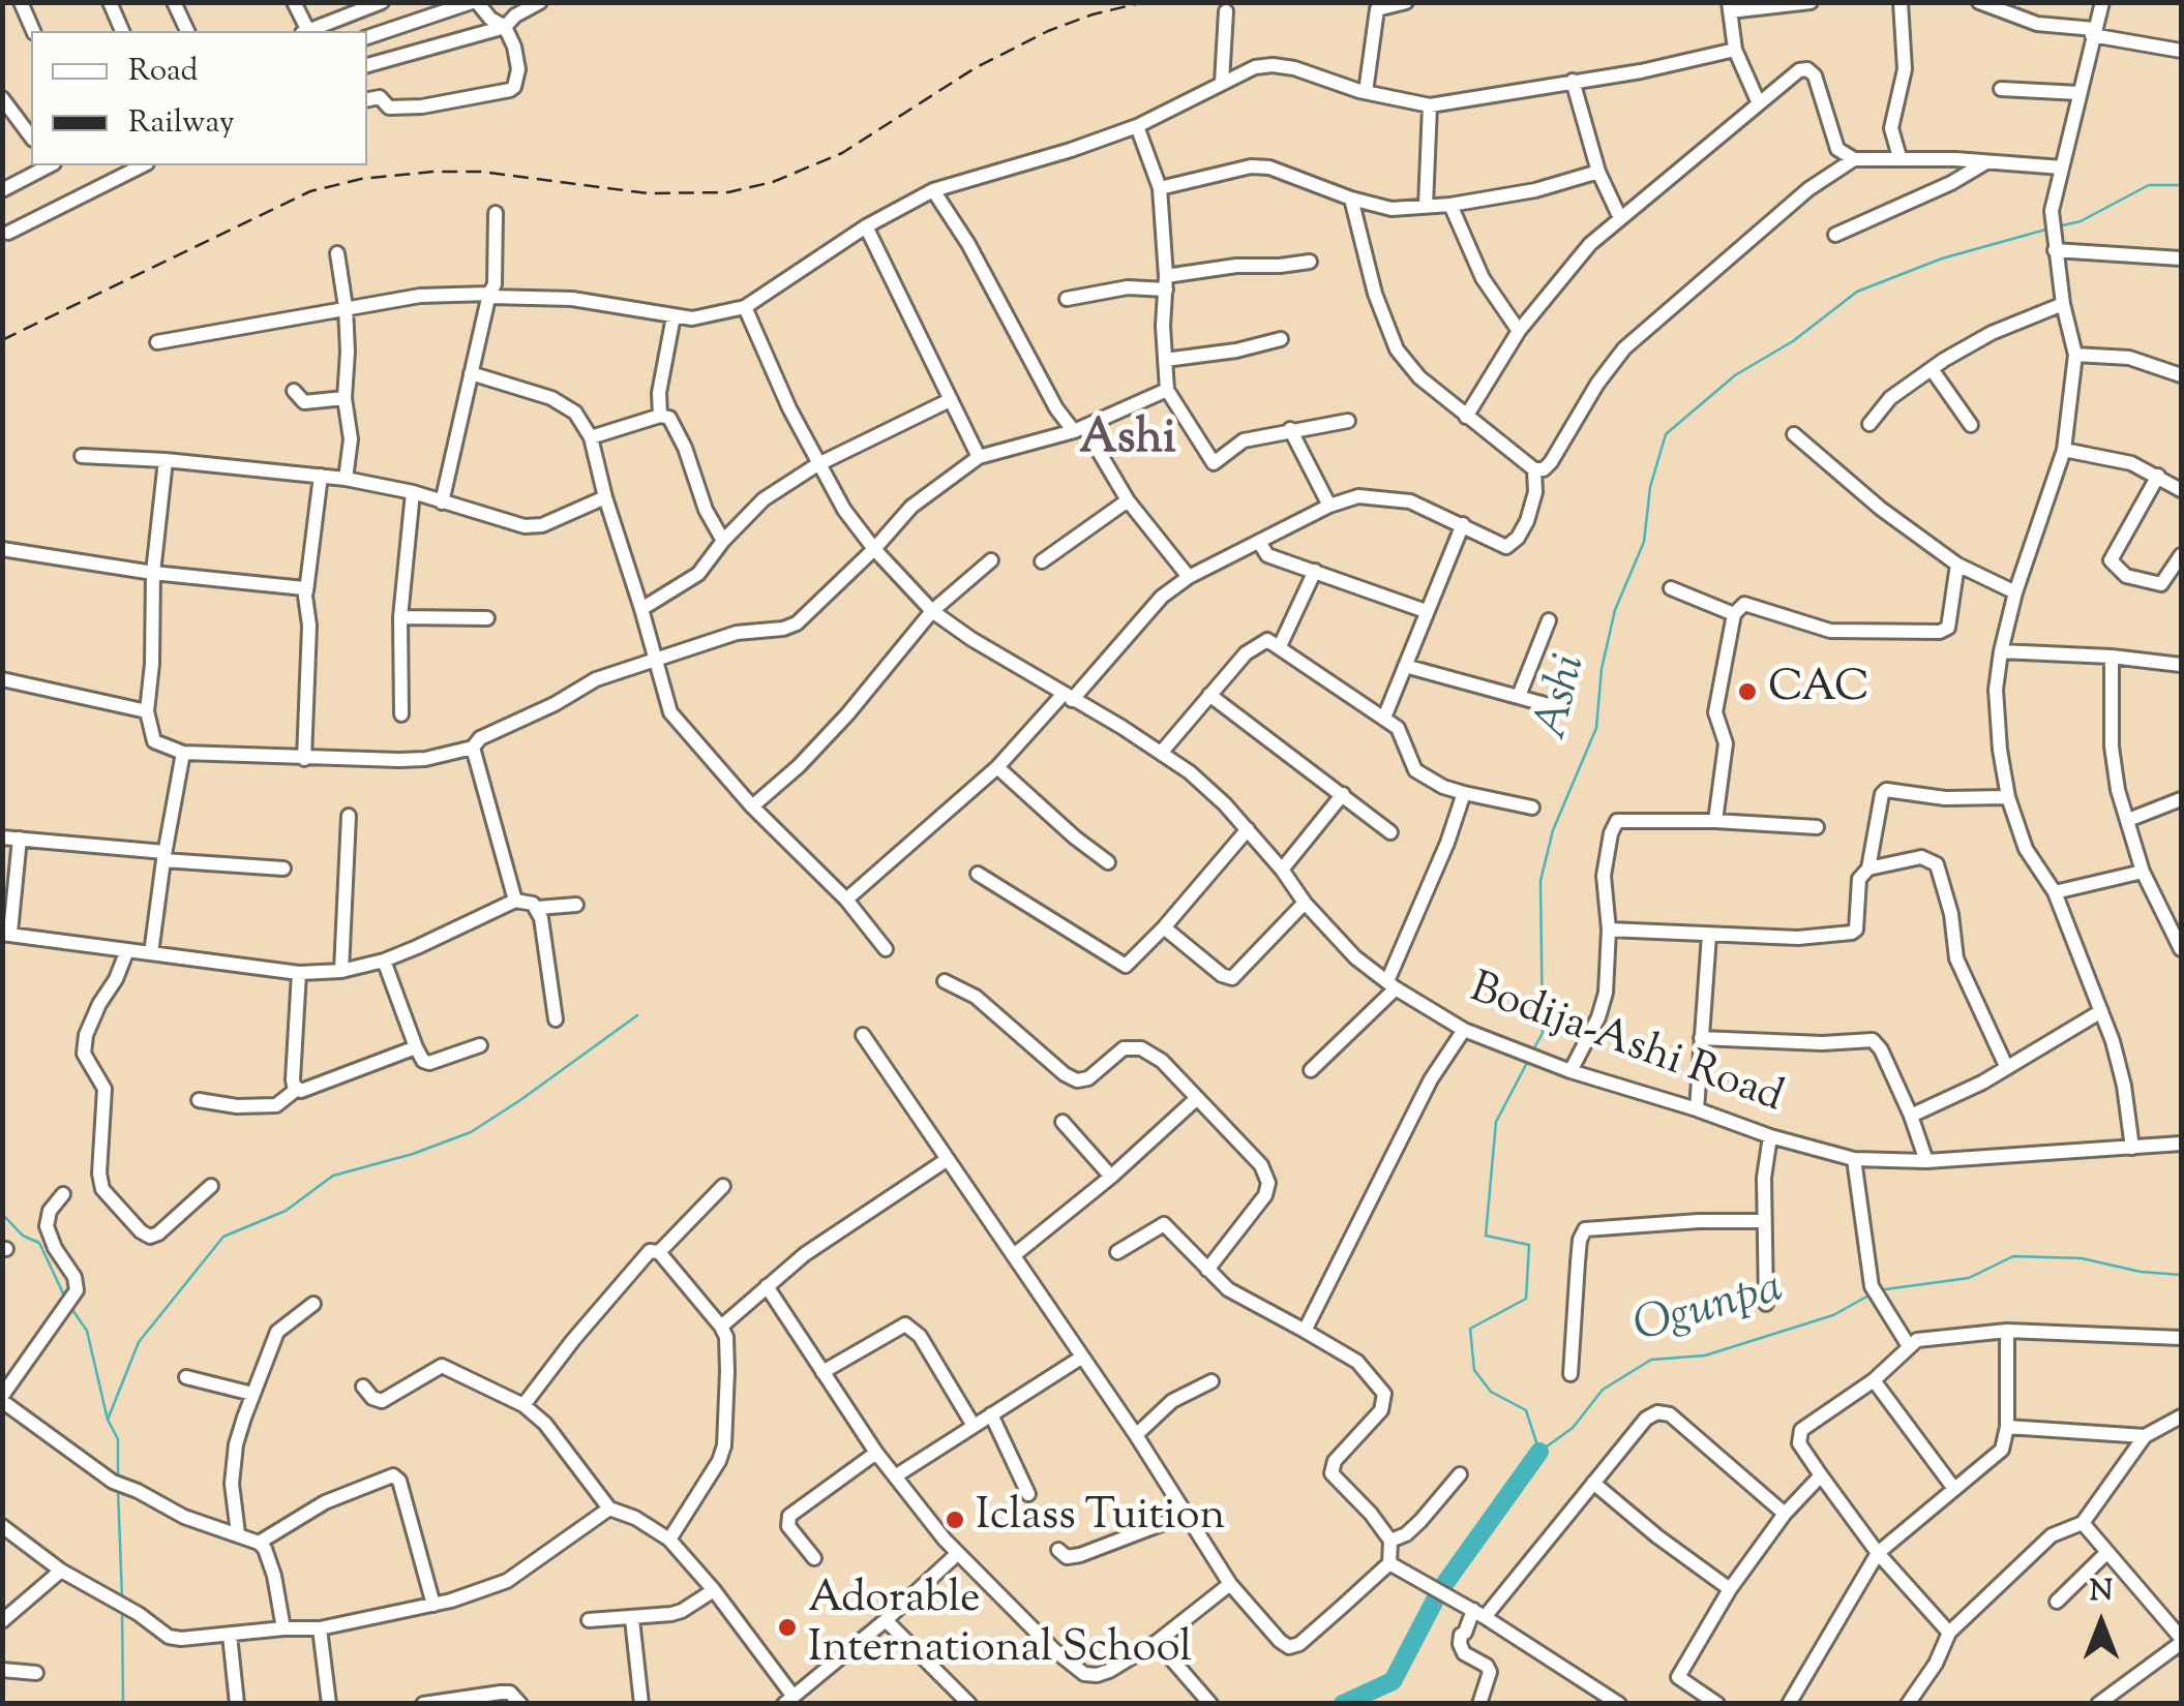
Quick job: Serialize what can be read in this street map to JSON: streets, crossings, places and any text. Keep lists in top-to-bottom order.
{
  "streets": {
    "street": ["Bodija-Ashi Road"]
  },
  "districts": ["Ashi"],
  "water": ["Ashi", "Ogunpa"],
  "places": ["CAC", "Iclass Tuition", "Adorable International School"],
  "legend": ["Road", "Railway"],
  "north": "top"
}
